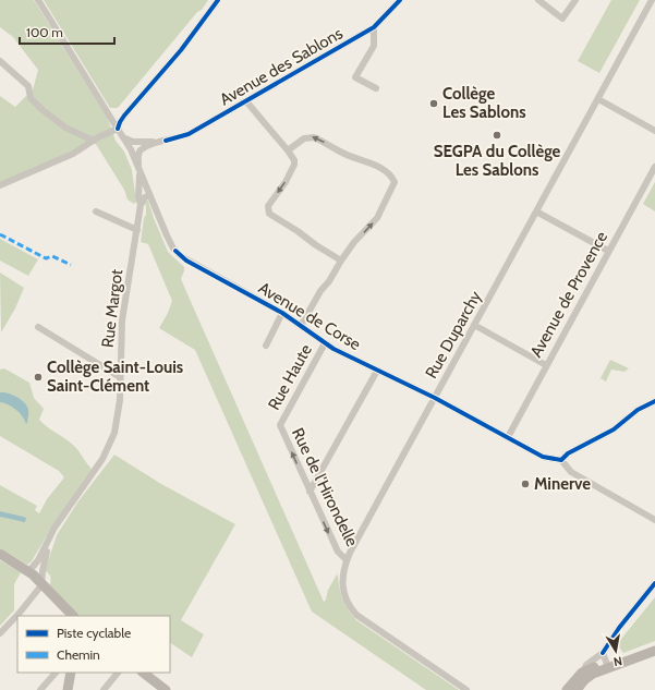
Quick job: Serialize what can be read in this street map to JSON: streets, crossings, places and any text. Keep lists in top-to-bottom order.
{
  "streets": {
    "street": [
      "Avenue des Sablons",
      "Avenue de Provence",
      "Rue Margot",
      "Avenue de Corse",
      "Rue Duparchy",
      "Rue Haute",
      "Rue de l'Hirondelle"
    ]
  },
  "crossings": [
    ["Avenue des Sablons", "Avenue de Corse"],
    ["Avenue de Provence", "Avenue de Corse"],
    ["Rue Margot", "Avenue de Corse"],
    ["Avenue de Corse", "Rue Duparchy"],
    ["Avenue de Corse", "Rue Haute"],
    ["Rue Duparchy", "Rue de l'Hirondelle"],
    ["Rue Haute", "Rue de l'Hirondelle"]
  ],
  "places": [
    "Collège Les Sablons",
    "SEGPA du Collège Les Sablons",
    "Collège Saint-Louis Saint-Clément",
    "Minerve"
  ],
  "legend": ["Piste cyclable", "Chemin"],
  "scale_bar": "100 m",
  "north": "bottom"
}
